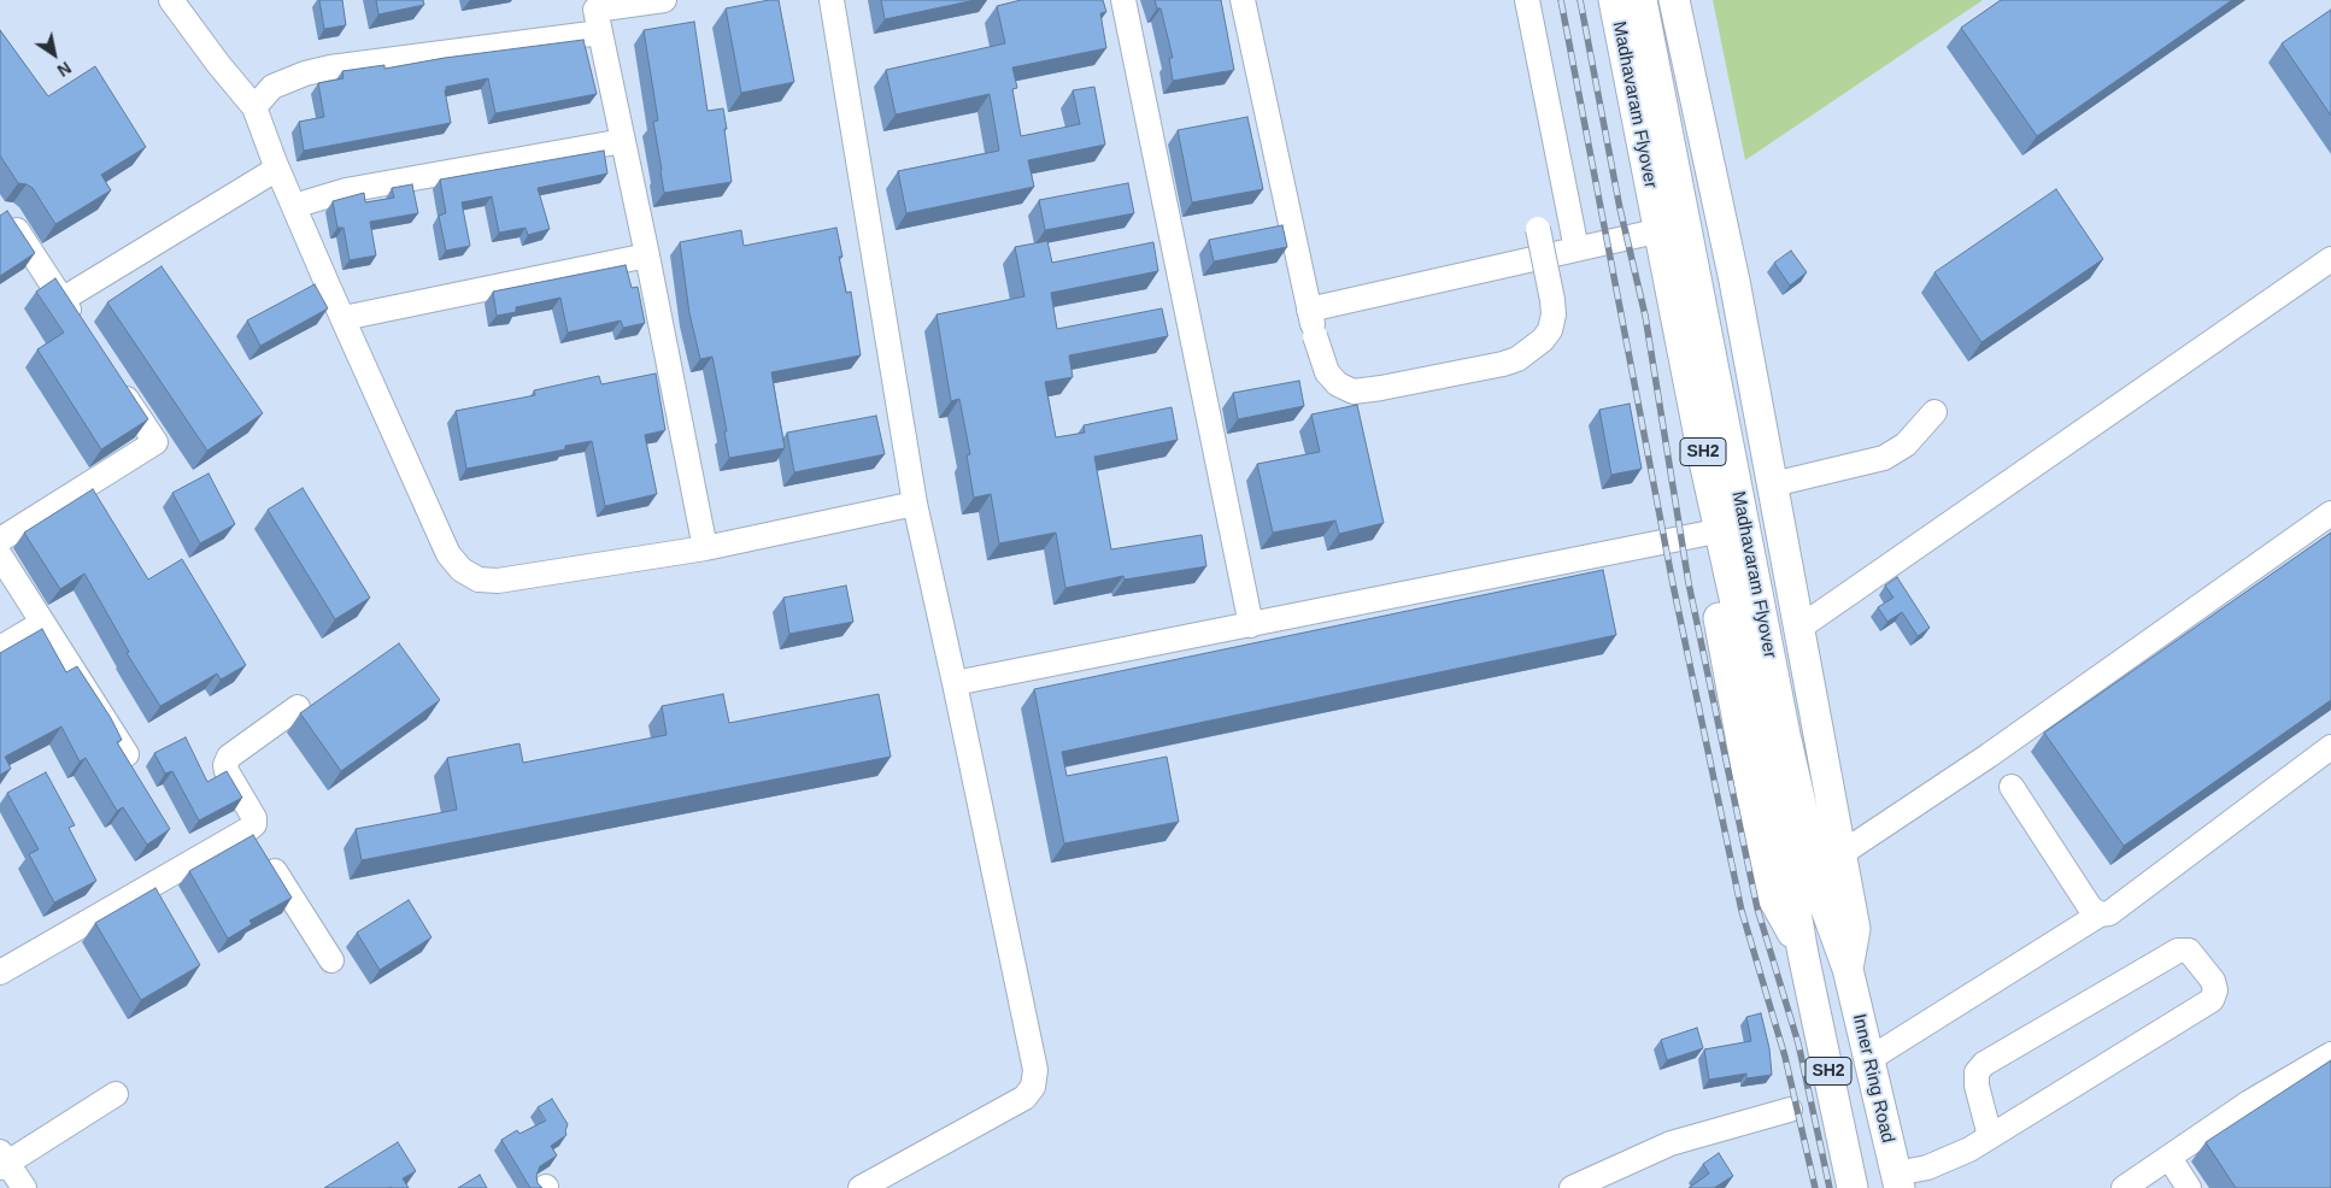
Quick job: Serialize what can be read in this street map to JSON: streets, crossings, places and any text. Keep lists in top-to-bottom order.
{
  "streets": {
    "main road": ["Madhavaram Flyover", "SH2", "Inner Ring Road"]
  },
  "crossings": [
    ["Madhavaram Flyover", "SH2"],
    ["Madhavaram Flyover", "Inner Ring Road"]
  ],
  "north": "bottom right"
}
